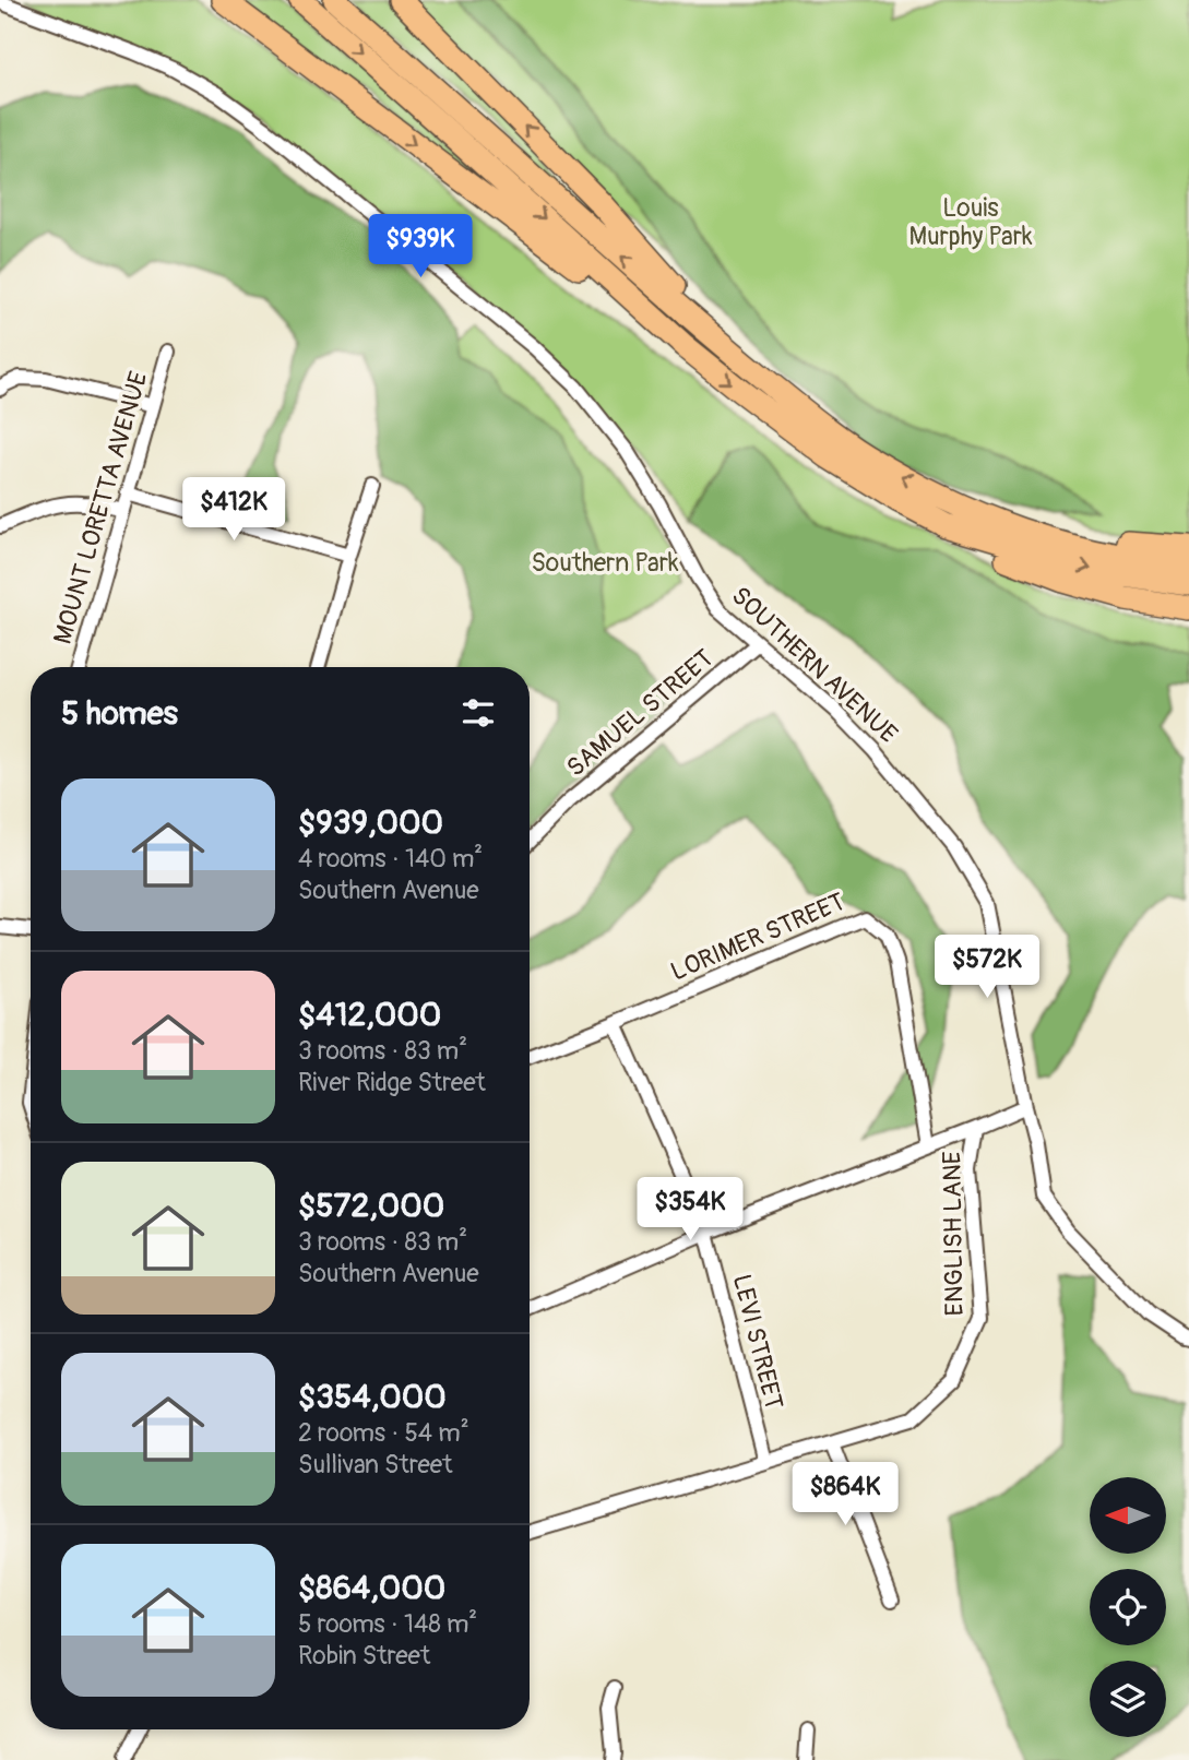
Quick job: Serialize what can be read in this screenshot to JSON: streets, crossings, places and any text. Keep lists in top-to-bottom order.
{
  "streets": {
    "street": [
      "MOUNT LORETTA AVENUE",
      "SOUTHERN AVENUE",
      "SAMUEL STREET",
      "LORIMER STREET",
      "ENGLISH LANE",
      "LEVI STREET"
    ]
  },
  "crossings": [
    ["SOUTHERN AVENUE", "SAMUEL STREET"],
    ["SOUTHERN AVENUE", "ENGLISH LANE"],
    ["LORIMER STREET", "LEVI STREET"],
    ["ENGLISH LANE", "LEVI STREET"]
  ],
  "parks": ["Louis Murphy Park", "Southern Park"],
  "north": "left",
  "page": {
    "price": [
      "$939K",
      "$412K",
      "$572K",
      "$354K",
      "$864K"
    ],
    "heading": "5 homes",
    "list": [
      {
        "name": "$939,000",
        "note": "4 rooms · 140 m² · Southern Avenue"
      },
      {
        "name": "$412,000",
        "note": "3 rooms · 83 m² · River Ridge Street"
      },
      {
        "name": "$572,000",
        "note": "3 rooms · 83 m² · Southern Avenue"
      },
      {
        "name": "$354,000",
        "note": "2 rooms · 54 m² · Sullivan Street"
      },
      {
        "name": "$864,000",
        "note": "5 rooms · 148 m² · Robin Street"
      }
    ]
  }
}
